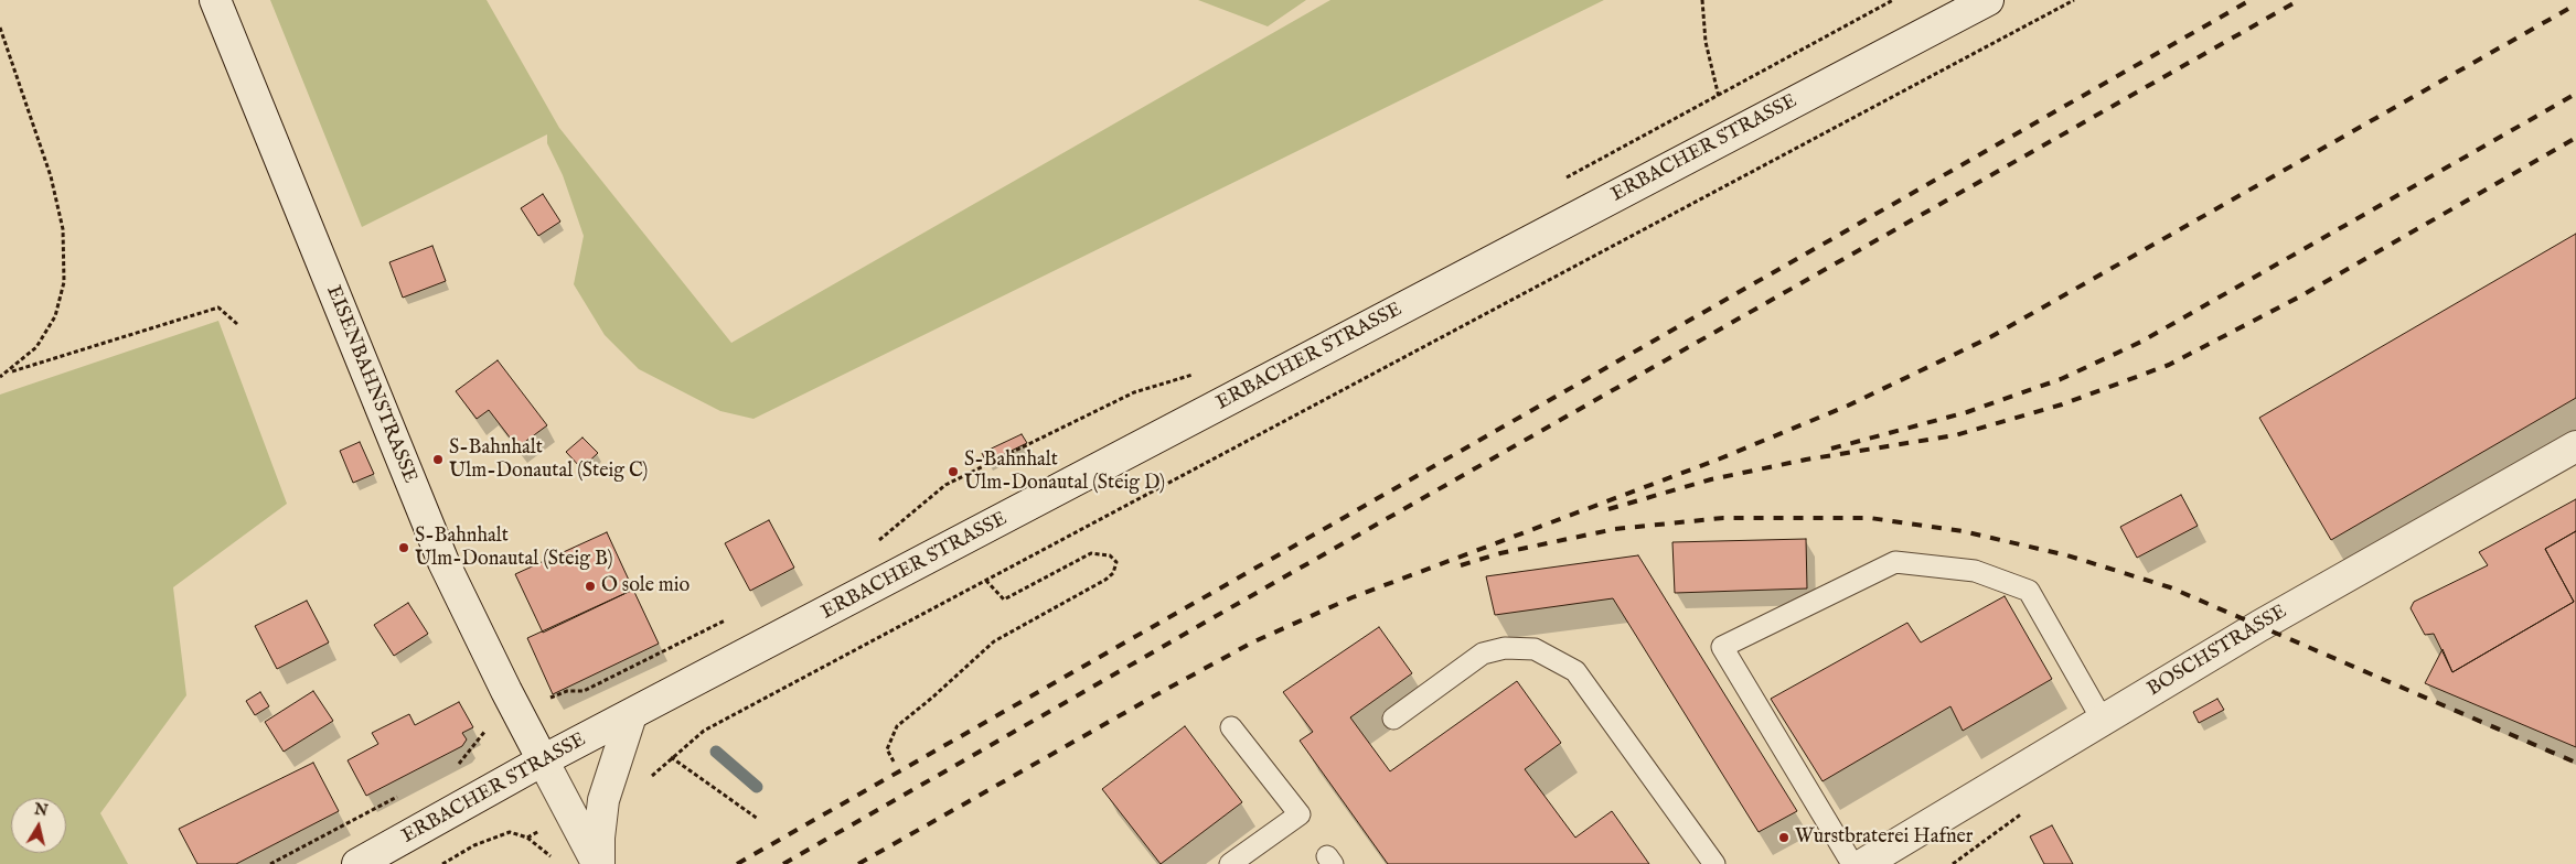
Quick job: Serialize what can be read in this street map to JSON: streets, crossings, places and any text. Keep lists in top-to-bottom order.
{
  "streets": {
    "street": ["ERBACHER STRASSE", "EISENBAHNSTRASSE", "BOSCHSTRASSE"]
  },
  "crossings": [
    ["ERBACHER STRASSE", "EISENBAHNSTRASSE"]
  ],
  "places": [
    "S-Bahnhalt Ulm-Donautal (Steig C)",
    "S-Bahnhalt Ulm-Donautal (Steig D)",
    "S-Bahnhalt Ulm-Donautal (Steig B)",
    "O sole mio",
    "Wurstbraterei Hafner"
  ],
  "north": "top"
}
